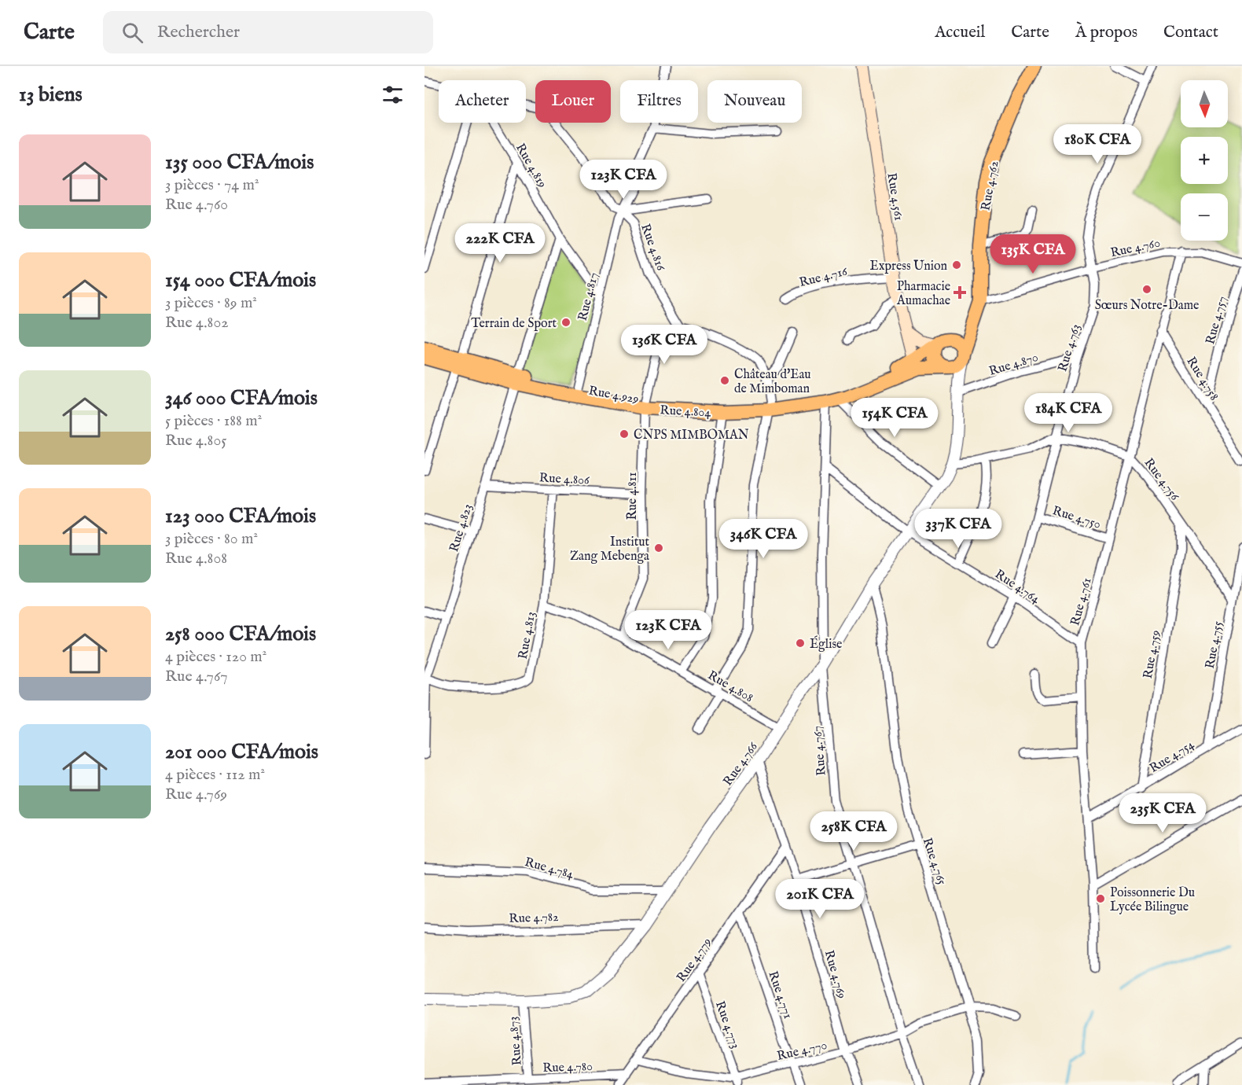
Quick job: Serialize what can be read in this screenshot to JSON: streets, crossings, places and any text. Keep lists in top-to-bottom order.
{
  "streets": {
    "main road": [
      "Rue 4.762",
      "Rue 4.561",
      "Rue 4.929",
      "Rue 4.804"
    ],
    "street": [
      "Rue 4.819",
      "Rue 4.816",
      "Rue 4.760",
      "Rue 4.716",
      "Rue 4.817",
      "Rue 4.757",
      "Rue 4.763",
      "Rue 4.870",
      "Rue 4.758",
      "Rue 4.806",
      "Rue 4.756",
      "Rue 4.811",
      "Rue 4.750",
      "Rue 4.823",
      "Rue 4.764",
      "Rue 4.761",
      "Rue 4.813",
      "Rue 4.755",
      "Rue 4.759",
      "Rue 4.808",
      "Rue 4.767",
      "Rue 4.754",
      "Rue 4.766",
      "Rue 4.765",
      "Rue 4.784",
      "Rue 4.782",
      "Rue 4.779",
      "Rue 4.769",
      "Rue 4.771",
      "Rue 4.773",
      "Rue 4.873",
      "Rue 4.770",
      "Rue 4.780"
    ]
  },
  "crossings": [
    ["Rue 4.819", "Rue 4.817"],
    ["Rue 4.819", "Rue 4.823"],
    ["Rue 4.762", "Rue 4.760"],
    ["Rue 4.762", "Rue 4.929"],
    ["Rue 4.561", "Rue 4.716"],
    ["Rue 4.561", "Rue 4.929"],
    ["Rue 4.816", "Rue 4.817"],
    ["Rue 4.816", "Rue 4.811"],
    ["Rue 4.760", "Rue 4.763"],
    ["Rue 4.760", "Rue 4.761"],
    ["Rue 4.817", "Rue 4.929"],
    ["Rue 4.757", "Rue 4.758"],
    ["Rue 4.763", "Rue 4.870"],
    ["Rue 4.763", "Rue 4.756"],
    ["Rue 4.763", "Rue 4.750"],
    ["Rue 4.763", "Rue 4.764"],
    ["Rue 4.870", "Rue 4.766"],
    ["Rue 4.758", "Rue 4.761"],
    ["Rue 4.929", "Rue 4.804"],
    ["Rue 4.929", "Rue 4.811"],
    ["Rue 4.929", "Rue 4.823"],
    ["Rue 4.929", "Rue 4.766"],
    ["Rue 4.804", "Rue 4.811"],
    ["Rue 4.804", "Rue 4.823"],
    ["Rue 4.804", "Rue 4.767"],
    ["Rue 4.804", "Rue 4.766"],
    ["Rue 4.806", "Rue 4.811"],
    ["Rue 4.806", "Rue 4.823"],
    ["Rue 4.806", "Rue 4.813"],
    ["Rue 4.756", "Rue 4.761"],
    ["Rue 4.756", "Rue 4.755"],
    ["Rue 4.756", "Rue 4.759"],
    ["Rue 4.811", "Rue 4.808"],
    ["Rue 4.750", "Rue 4.761"],
    ["Rue 4.823", "Rue 4.813"],
    ["Rue 4.764", "Rue 4.761"],
    ["Rue 4.764", "Rue 4.767"],
    ["Rue 4.764", "Rue 4.766"],
    ["Rue 4.761", "Rue 4.754"],
    ["Rue 4.813", "Rue 4.808"],
    ["Rue 4.755", "Rue 4.754"],
    ["Rue 4.759", "Rue 4.754"],
    ["Rue 4.808", "Rue 4.766"],
    ["Rue 4.767", "Rue 4.766"],
    ["Rue 4.767", "Rue 4.770"],
    ["Rue 4.766", "Rue 4.765"],
    ["Rue 4.766", "Rue 4.784"],
    ["Rue 4.766", "Rue 4.782"],
    ["Rue 4.766", "Rue 4.769"],
    ["Rue 4.766", "Rue 4.873"],
    ["Rue 4.765", "Rue 4.770"],
    ["Rue 4.779", "Rue 4.769"],
    ["Rue 4.779", "Rue 4.771"],
    ["Rue 4.779", "Rue 4.773"],
    ["Rue 4.779", "Rue 4.770"],
    ["Rue 4.779", "Rue 4.780"],
    ["Rue 4.769", "Rue 4.770"],
    ["Rue 4.771", "Rue 4.770"],
    ["Rue 4.773", "Rue 4.770"],
    ["Rue 4.873", "Rue 4.780"]
  ],
  "places": {
    "other": [
      "Express Union",
      "Sœurs Notre-Dame",
      "Terrain de Sport",
      "Château d'Eau de Mimboman",
      "CNPS MIMBOMAN",
      "Institut Zang Mebenga",
      "Église",
      "Poissonnerie Du Lycée Bilingue"
    ],
    "health": ["Pharmacie Aumachae"]
  },
  "north": "bottom",
  "page": {
    "header": "Carte",
    "search": "Rechercher",
    "nav": [
      "Accueil",
      "Carte",
      "À propos",
      "Contact"
    ],
    "heading": "13 biens",
    "map_buttons": ["+", "−"],
    "chip": [
      "Acheter",
      "Louer",
      "Filtres",
      "Nouveau"
    ],
    "list": [
      {
        "name": "135 000 CFA/mois",
        "note": "3 pièces · 74 m² · Rue 4.760"
      },
      {
        "name": "154 000 CFA/mois",
        "note": "3 pièces · 89 m² · Rue 4.802"
      },
      {
        "name": "346 000 CFA/mois",
        "note": "5 pièces · 188 m² · Rue 4.805"
      },
      {
        "name": "123 000 CFA/mois",
        "note": "3 pièces · 80 m² · Rue 4.808"
      },
      {
        "name": "258 000 CFA/mois",
        "note": "4 pièces · 120 m² · Rue 4.767"
      },
      {
        "name": "201 000 CFA/mois",
        "note": "4 pièces · 112 m² · Rue 4.769"
      }
    ],
    "price": [
      "180K CFA",
      "123K CFA",
      "222K CFA",
      "135K CFA",
      "136K CFA",
      "184K CFA",
      "154K CFA",
      "337K CFA",
      "346K CFA",
      "123K CFA",
      "235K CFA",
      "258K CFA",
      "201K CFA"
    ]
  }
}
